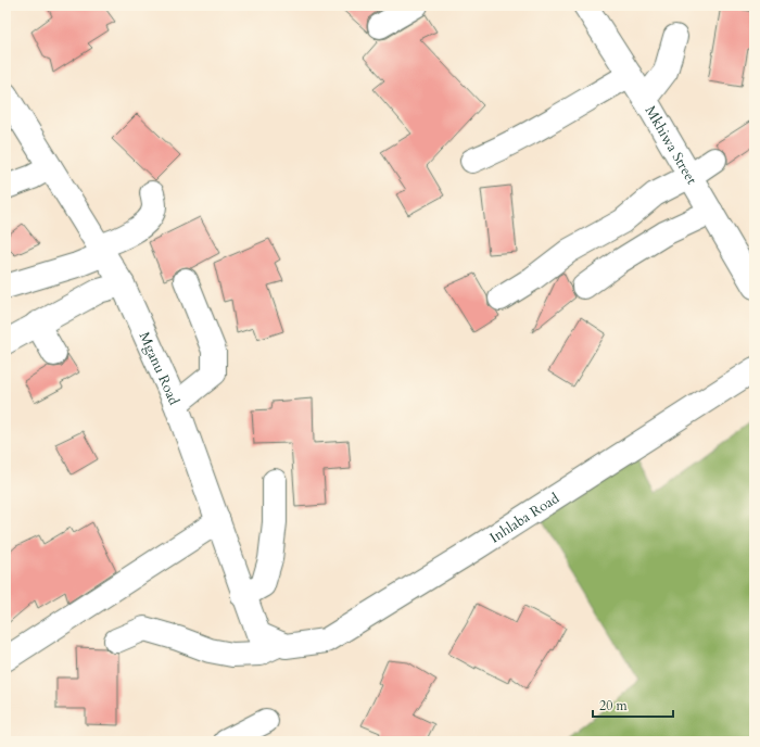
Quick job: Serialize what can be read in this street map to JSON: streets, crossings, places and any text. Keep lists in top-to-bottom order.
{
  "streets": {
    "street": ["Mkhiwa Street", "Mganu Road", "Inhlaba Road"]
  },
  "crossings": [
    ["Mganu Road", "Inhlaba Road"]
  ],
  "scale_bar": "20 m"
}
